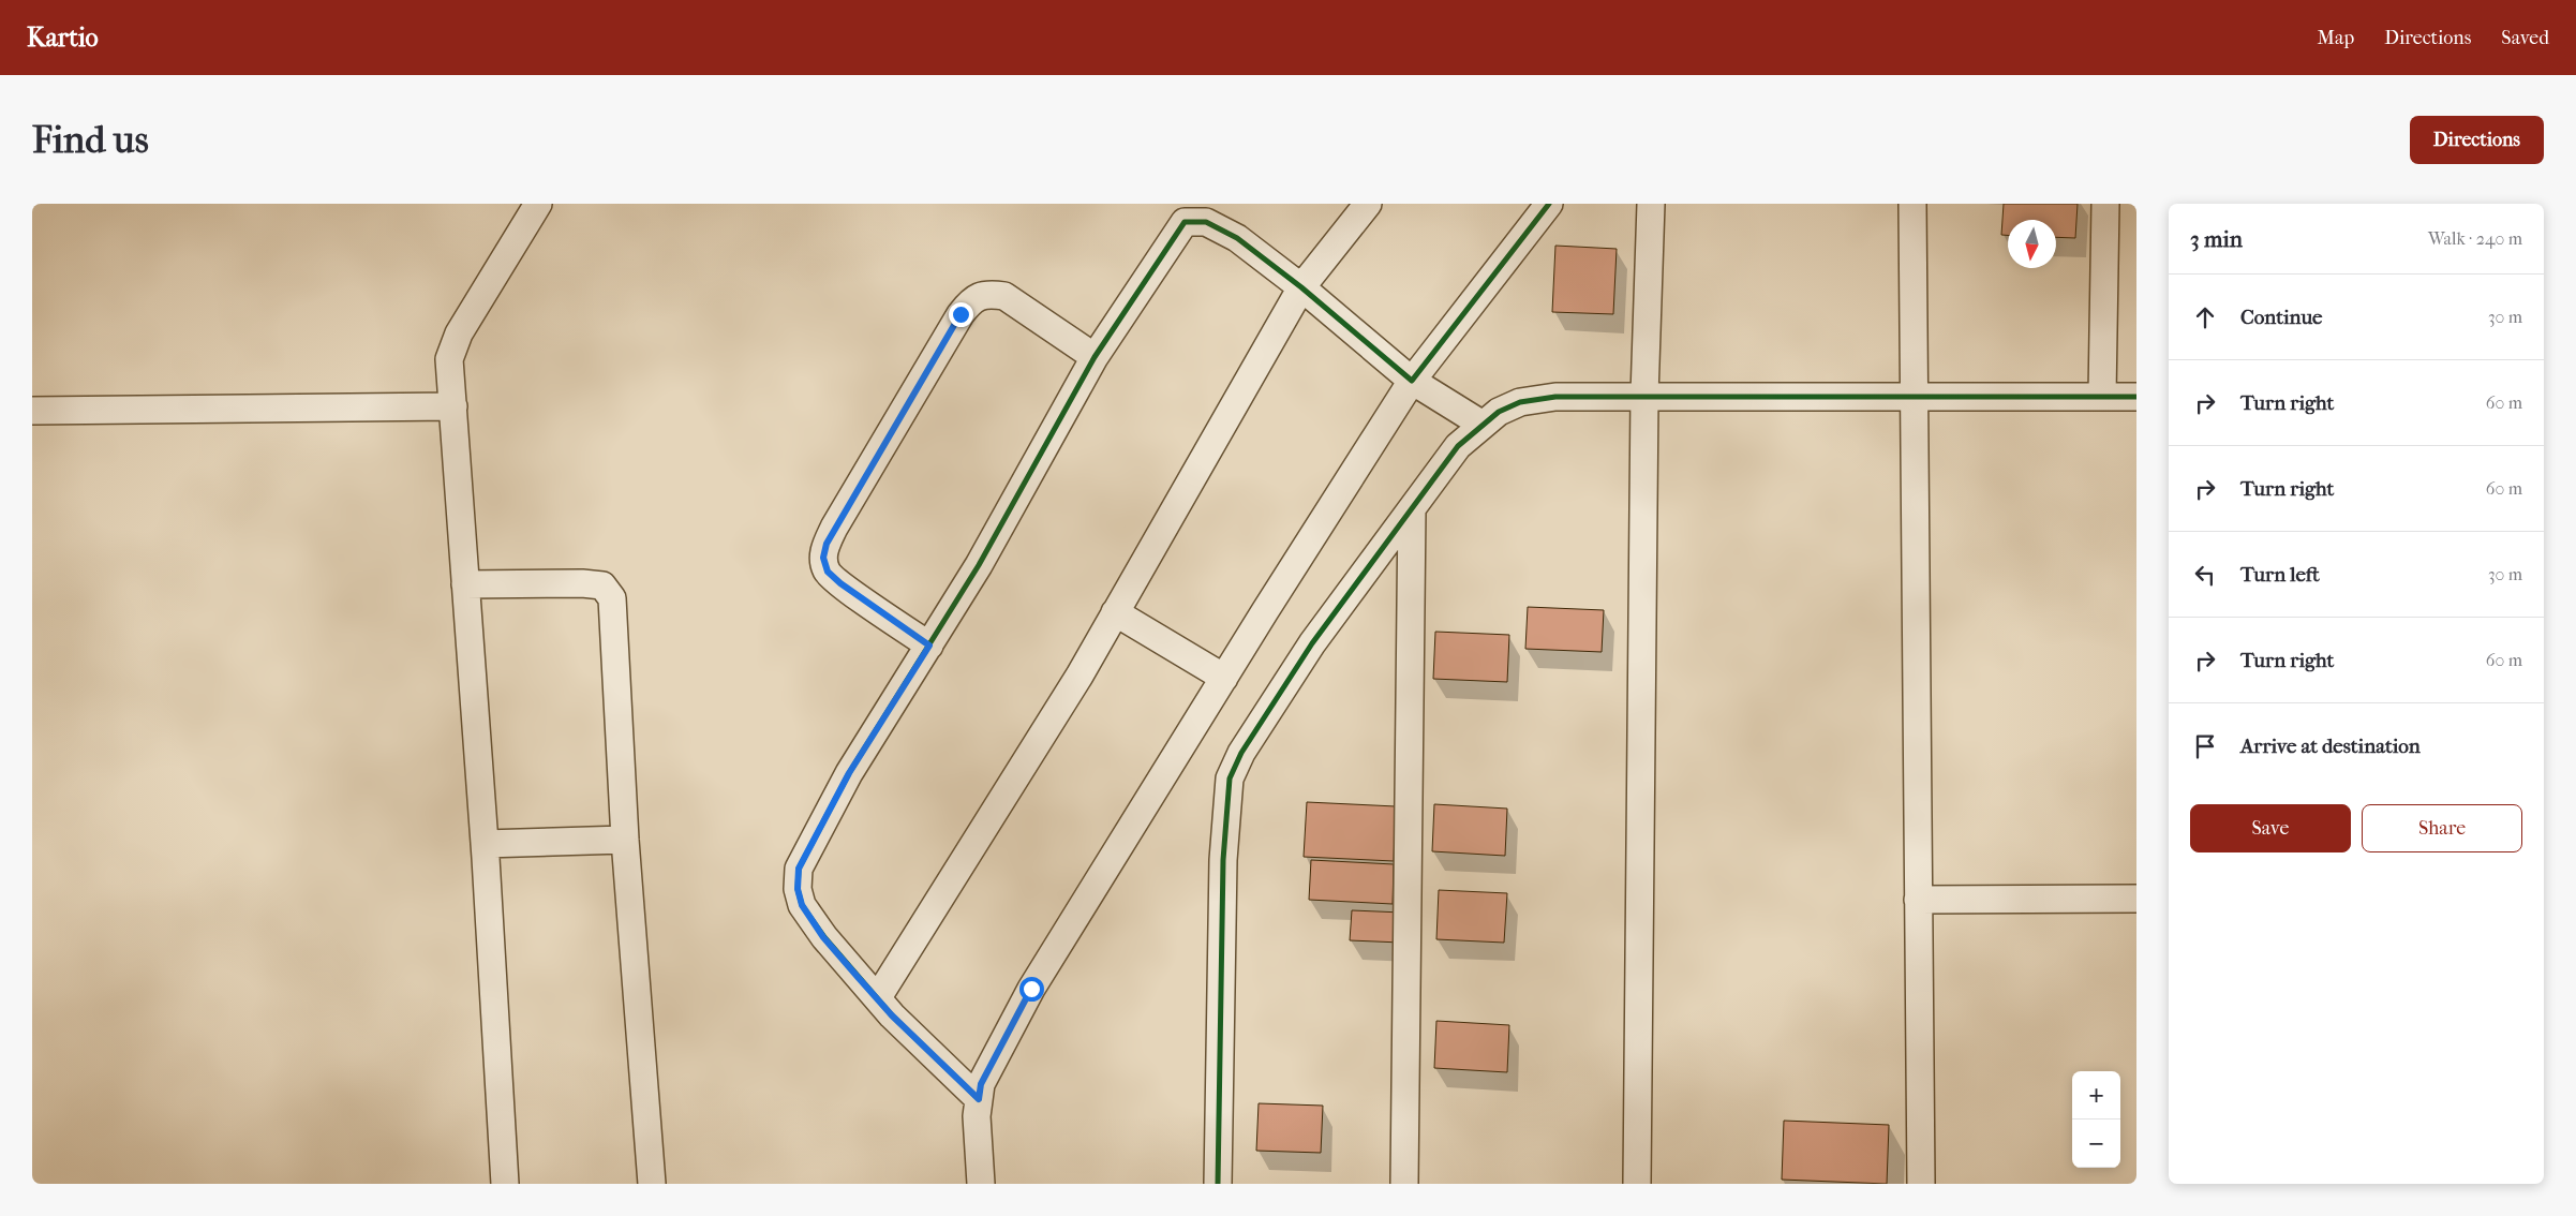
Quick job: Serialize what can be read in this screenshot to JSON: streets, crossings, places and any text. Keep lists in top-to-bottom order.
{
  "north": "bottom",
  "page": {
    "header": "Kartio",
    "nav": ["Map", "Directions", "Saved"],
    "buttons": [
      "Directions",
      ["Save", "Share"]
    ],
    "title": "Find us",
    "heading": ["3 min", "Walk · 240 m"],
    "list": [
      ["Continue", "30 m"],
      ["Turn right", "60 m"],
      ["Turn right", "60 m"],
      ["Turn left", "30 m"],
      ["Turn right", "60 m"],
      "Arrive at destination"
    ],
    "map_buttons": ["+", "−"]
  }
}
